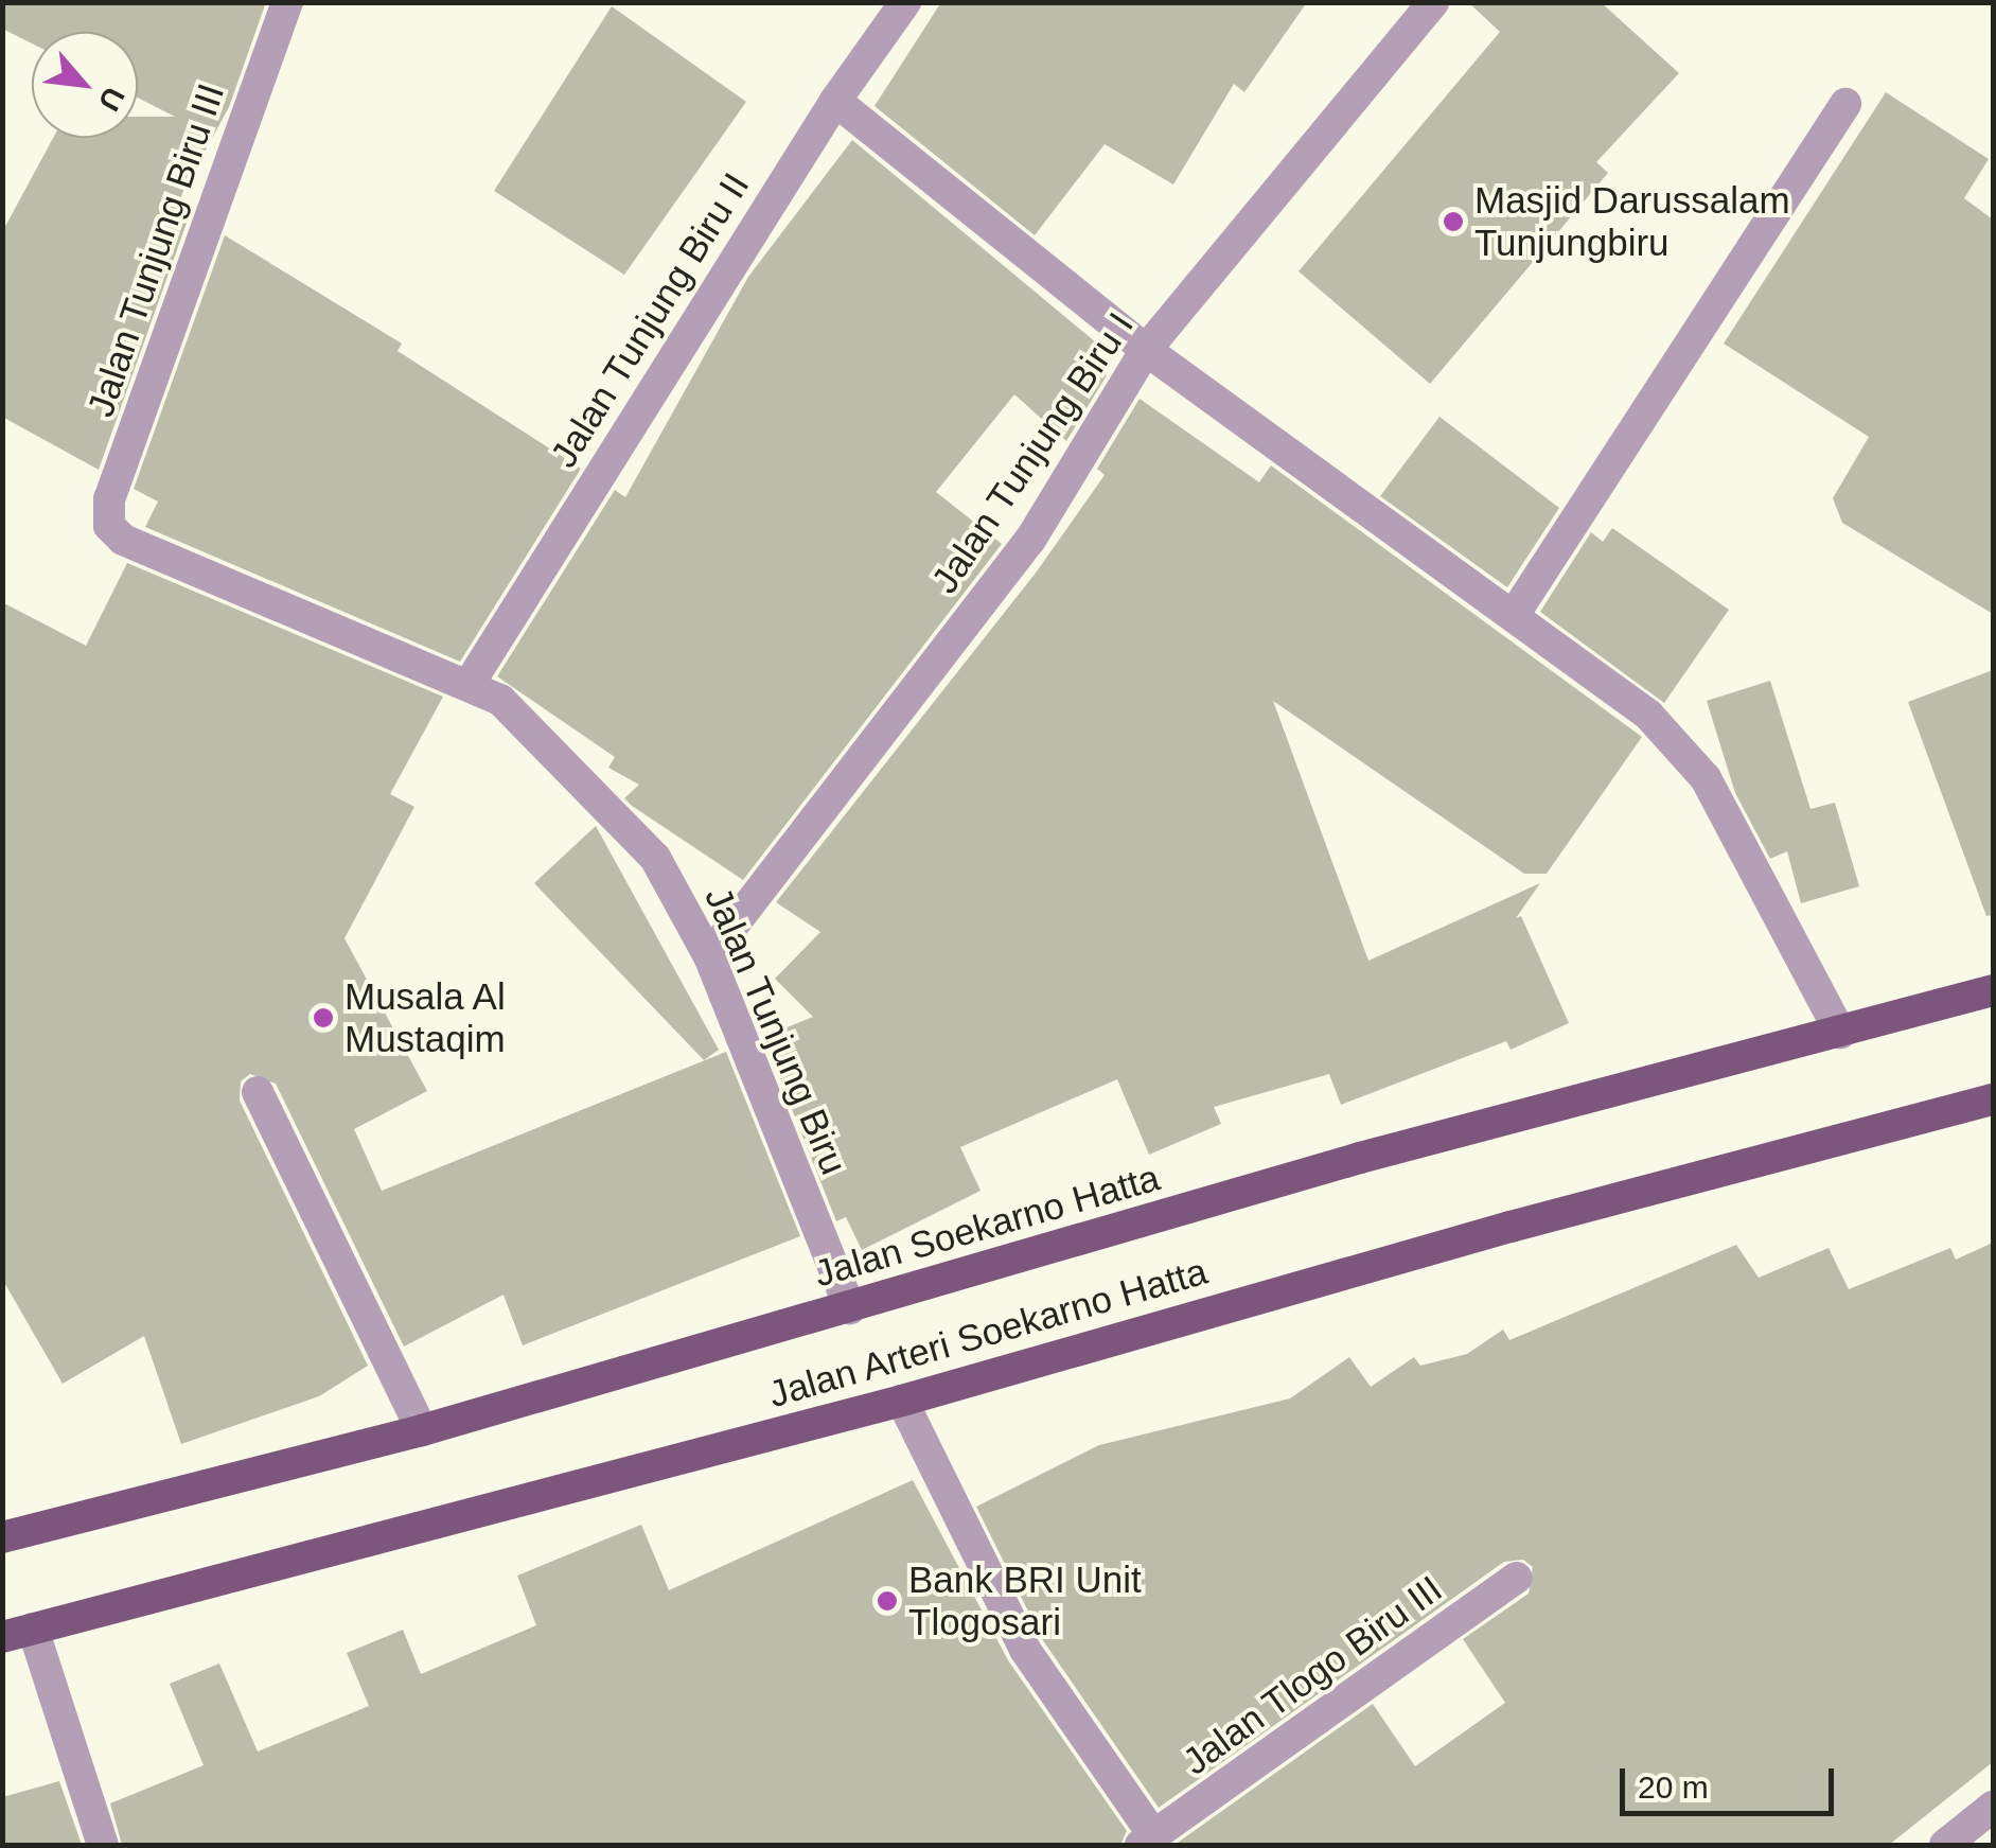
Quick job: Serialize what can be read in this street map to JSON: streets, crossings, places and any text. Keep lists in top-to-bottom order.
{
  "streets": {
    "main road": ["Jalan Soekarno Hatta", "Jalan Arteri Soekarno Hatta"],
    "street": [
      "Jalan Tunjung Biru III",
      "Jalan Tunjung Biru II",
      "Jalan Tunjung Biru I",
      "Jalan Tunjung Biru",
      "Jalan Tlogo Biru III"
    ]
  },
  "crossings": [
    ["Jalan Tunjung Biru III", "Jalan Tunjung Biru"],
    ["Jalan Tunjung Biru II", "Jalan Tunjung Biru"],
    ["Jalan Tunjung Biru I", "Jalan Tunjung Biru"],
    ["Jalan Tunjung Biru", "Jalan Soekarno Hatta"],
    ["Jalan Arteri Soekarno Hatta", "Jalan Tlogo Biru III"]
  ],
  "places": ["Masjid Darussalam Tunjungbiru", "Musala Al Mustaqim", "Bank BRI Unit Tlogosari"],
  "scale_bar": "20 m",
  "north": "bottom right"
}
